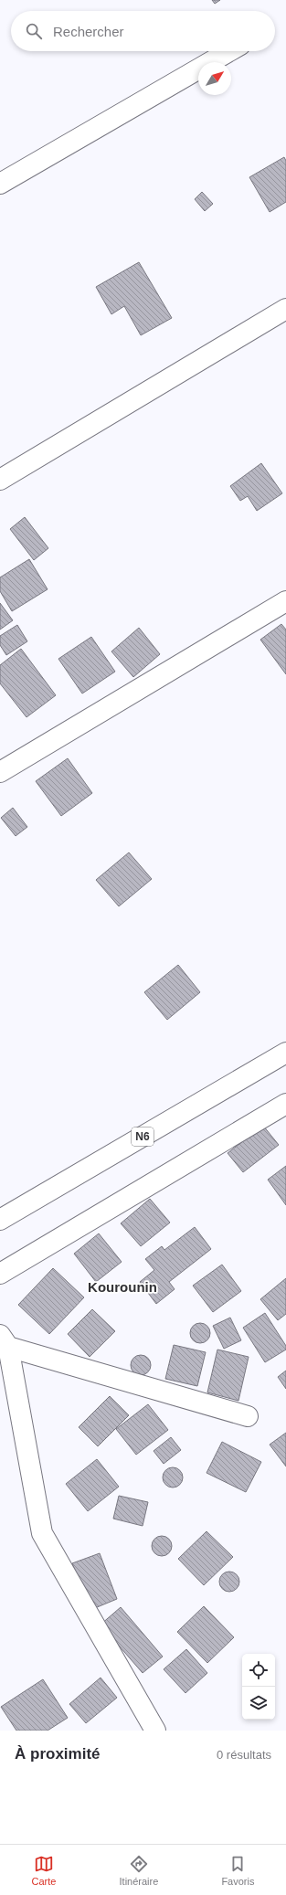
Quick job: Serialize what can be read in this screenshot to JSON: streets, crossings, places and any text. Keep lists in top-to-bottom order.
{
  "streets": {
    "main road": ["N6"]
  },
  "districts": ["Kourounin"],
  "north": "top right",
  "page": {
    "search": "Rechercher",
    "heading": ["À proximité", "0 résultats"],
    "nav": ["Carte", "Itinéraire", "Favoris"]
  }
}
